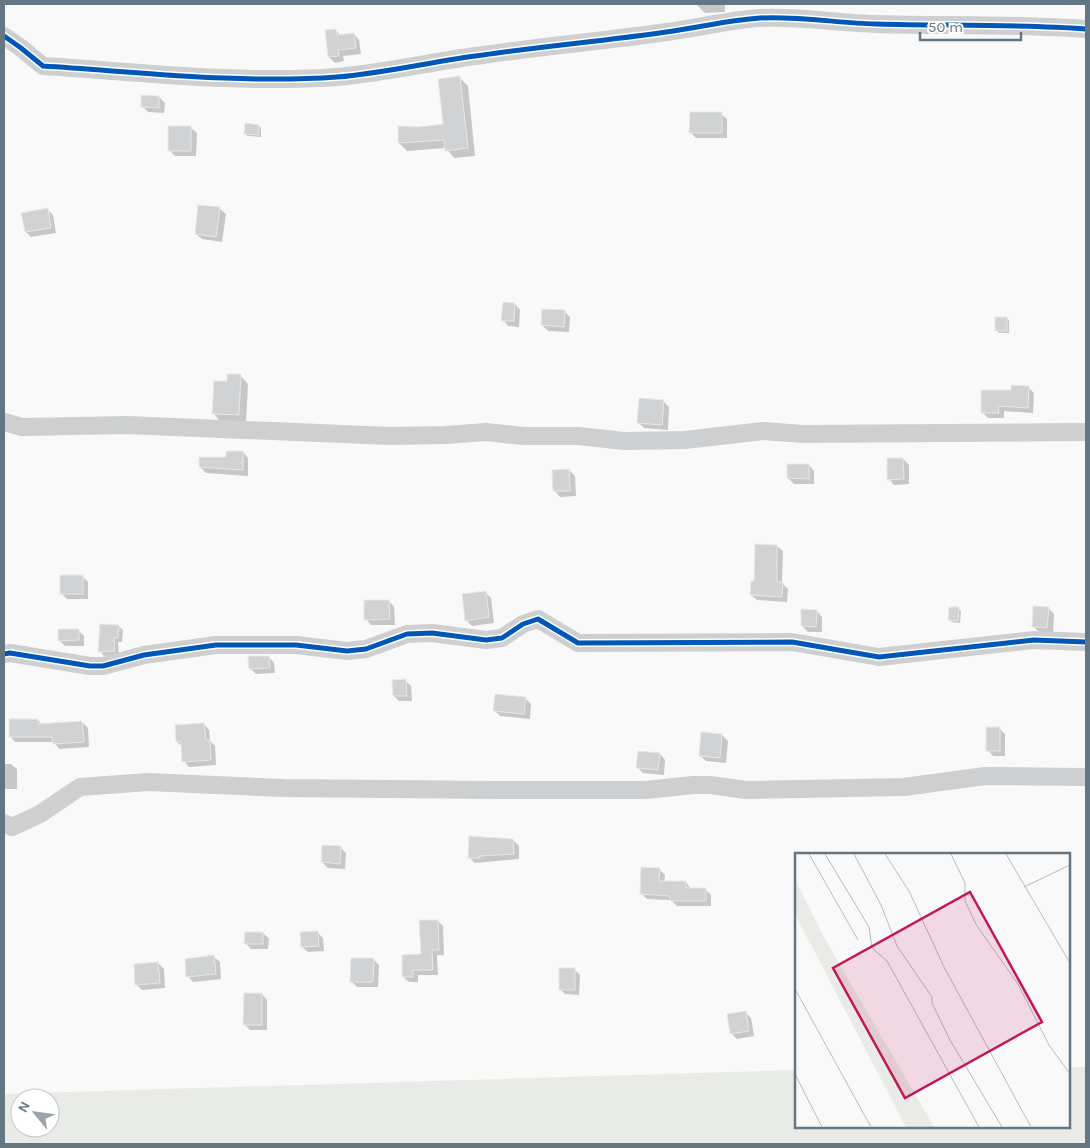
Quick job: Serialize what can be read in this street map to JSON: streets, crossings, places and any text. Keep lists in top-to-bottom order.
{
  "scale_bar": "50 m",
  "north": "top left"
}
